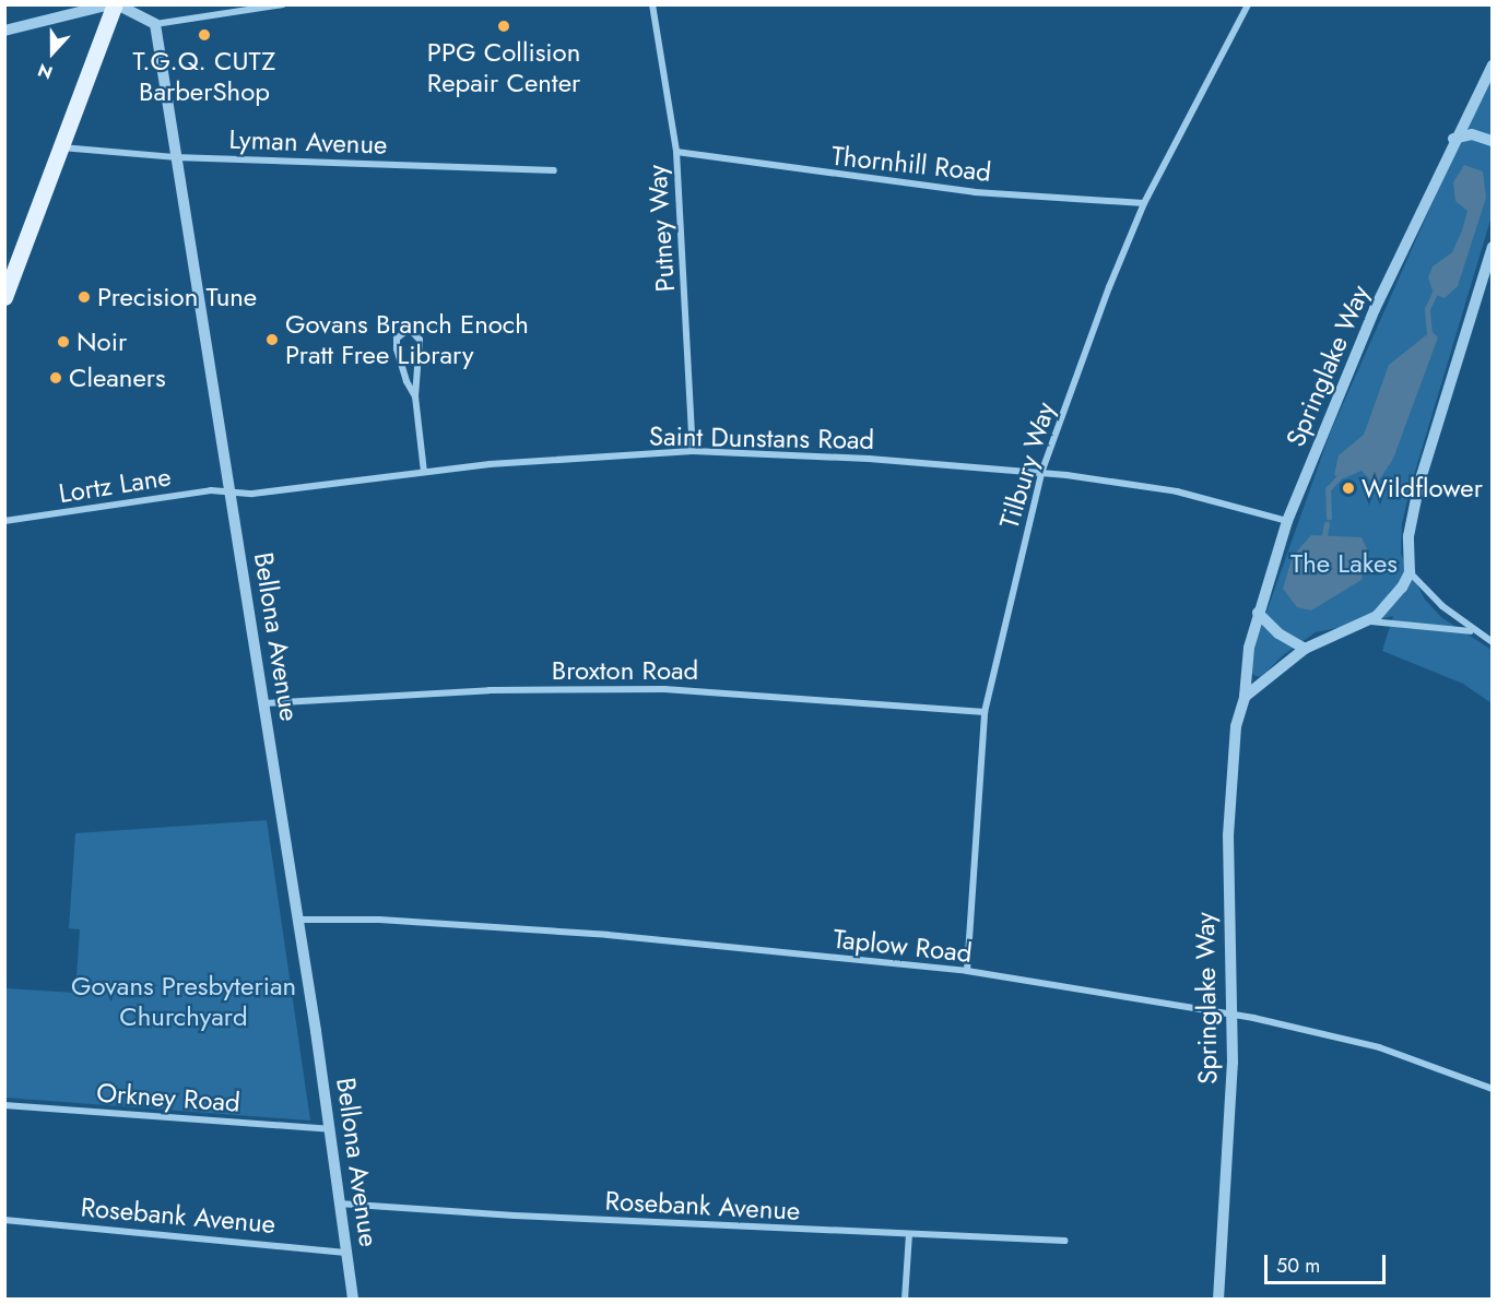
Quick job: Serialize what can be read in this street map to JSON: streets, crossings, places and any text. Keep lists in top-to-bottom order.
{
  "streets": {
    "street": [
      "Lyman Avenue",
      "Thornhill Road",
      "Putney Way",
      "Springlake Way",
      "Saint Dunstans Road",
      "Tilbury Way",
      "Lortz Lane",
      "Bellona Avenue",
      "Broxton Road",
      "Taplow Road",
      "Orkney Road",
      "Rosebank Avenue"
    ]
  },
  "crossings": [
    ["Lyman Avenue", "Bellona Avenue"],
    ["Thornhill Road", "Putney Way"],
    ["Thornhill Road", "Tilbury Way"],
    ["Putney Way", "Saint Dunstans Road"],
    ["Springlake Way", "Saint Dunstans Road"],
    ["Springlake Way", "Taplow Road"],
    ["Saint Dunstans Road", "Tilbury Way"],
    ["Saint Dunstans Road", "Lortz Lane"],
    ["Saint Dunstans Road", "Bellona Avenue"],
    ["Tilbury Way", "Broxton Road"],
    ["Tilbury Way", "Taplow Road"],
    ["Lortz Lane", "Bellona Avenue"],
    ["Bellona Avenue", "Broxton Road"],
    ["Bellona Avenue", "Taplow Road"],
    ["Bellona Avenue", "Orkney Road"],
    ["Bellona Avenue", "Rosebank Avenue"]
  ],
  "parks": ["The Lakes", "Govans Presbyterian Churchyard"],
  "places": [
    "PPG Collision Repair Center",
    "T.G.Q. CUTZ BarberShop",
    "Precision Tune",
    "Govans Branch Enoch Pratt Free Library",
    "Noir",
    "Cleaners",
    "Wildflower"
  ],
  "scale_bar": "50 m",
  "north": "bottom"
}
